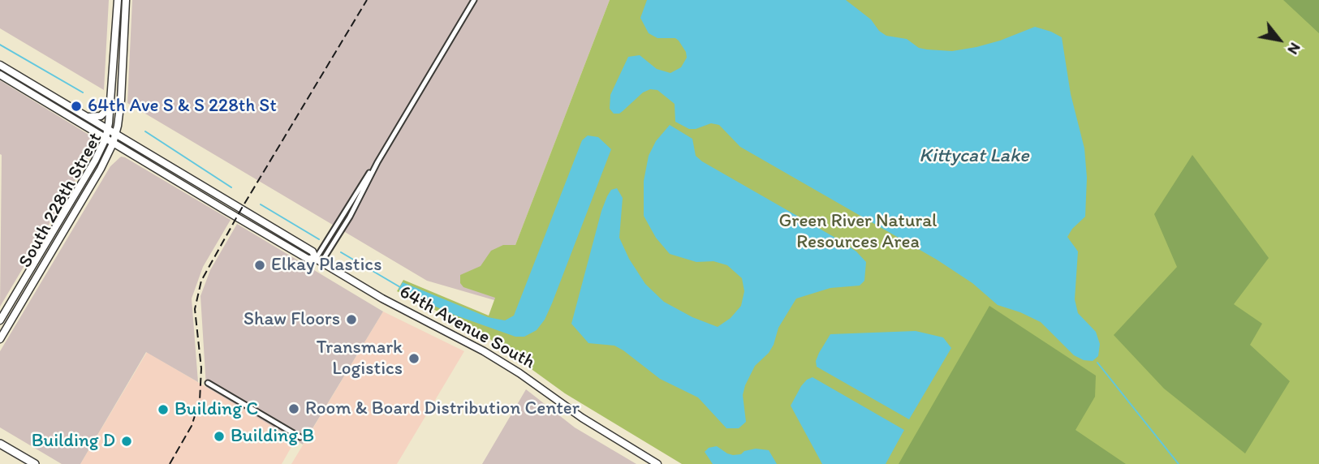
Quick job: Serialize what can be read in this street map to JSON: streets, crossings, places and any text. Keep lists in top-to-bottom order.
{
  "streets": {
    "street": ["South 228th Street", "64th Avenue South"]
  },
  "crossings": [
    ["South 228th Street", "64th Avenue South"]
  ],
  "water": ["Kittycat Lake"],
  "parks": ["Green River Natural Resources Area"],
  "places": [
    "64th Ave S & S 228th St",
    "Elkay Plastics",
    "Shaw Floors",
    "Transmark Logistics",
    "Room & Board Distribution Center",
    "Building C",
    "Building B",
    "Building D"
  ],
  "north": "bottom right"
}
